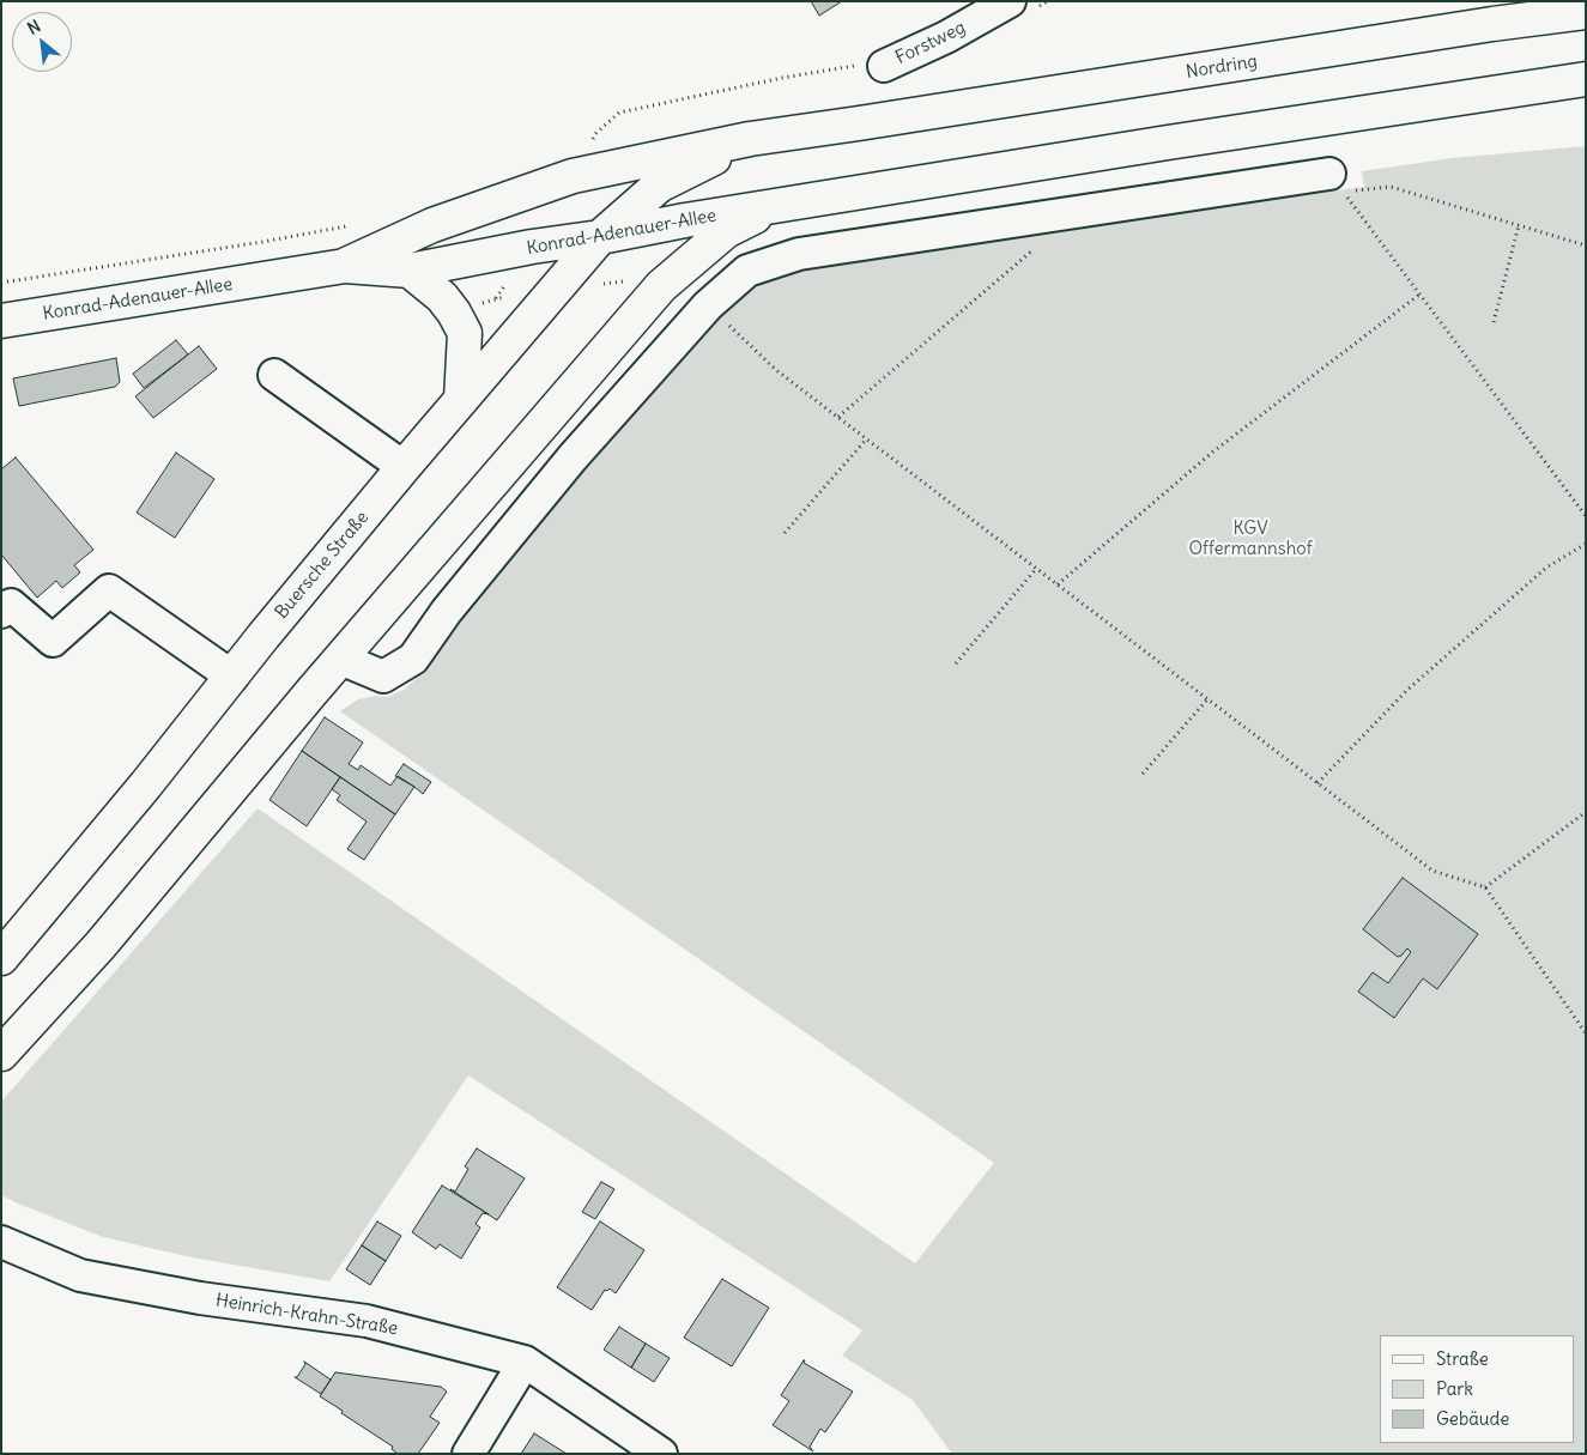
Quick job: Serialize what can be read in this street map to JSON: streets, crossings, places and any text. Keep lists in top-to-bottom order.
{
  "streets": {
    "main road": ["Nordring", "Konrad-Adenauer-Allee", "Buersche Straße"],
    "street": ["Forstweg", "Heinrich-Krahn-Straße"]
  },
  "crossings": [
    ["Nordring", "Konrad-Adenauer-Allee"],
    ["Konrad-Adenauer-Allee", "Buersche Straße"]
  ],
  "parks": ["KGV Offermannshof"],
  "legend": ["Straße", "Park", "Gebäude"],
  "north": "top left"
}
